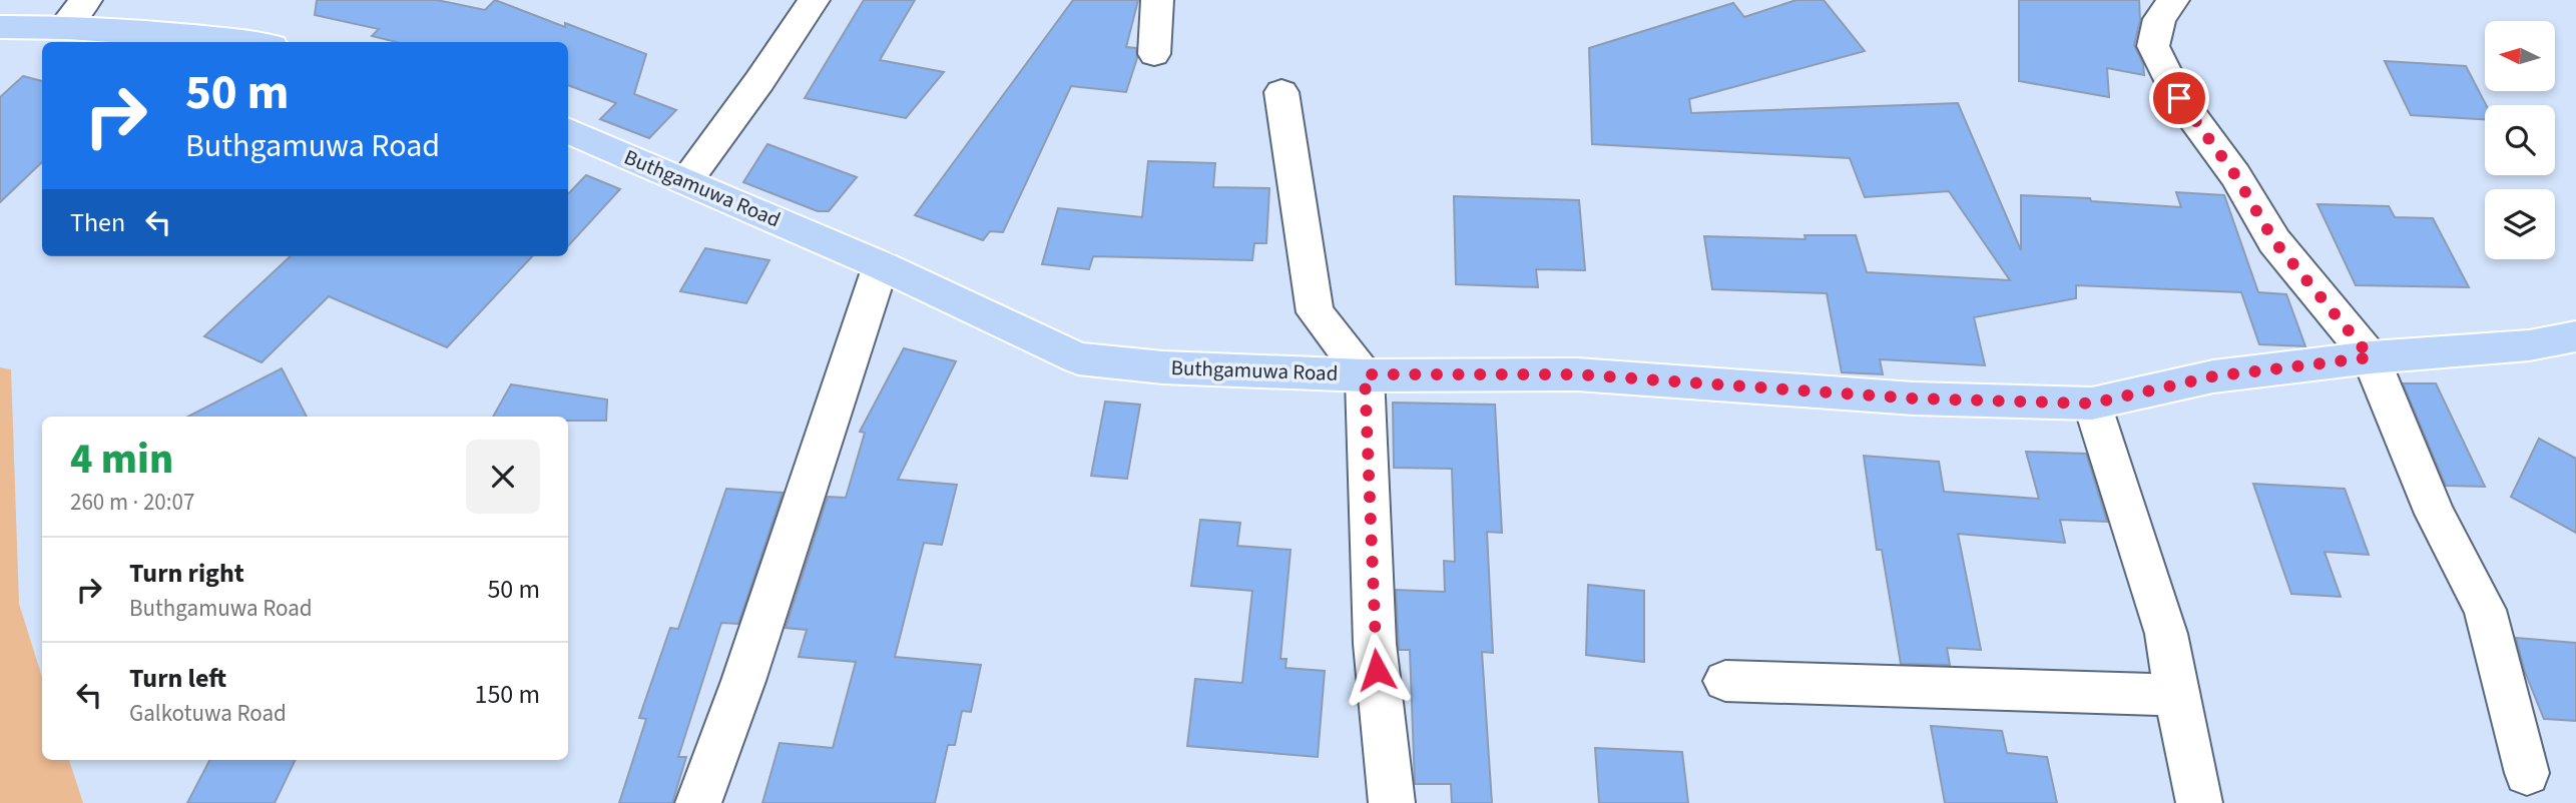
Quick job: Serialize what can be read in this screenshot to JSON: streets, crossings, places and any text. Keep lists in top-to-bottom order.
{
  "streets": {
    "main road": ["Buthgamuwa Road"]
  },
  "north": "left",
  "page": {
    "turn": ["50 m", "Buthgamuwa Road"],
    "then": "Then",
    "heading": ["4 min", "260 m · 20:07"],
    "list": [
      {
        "name": "Turn right",
        "note": "Buthgamuwa Road",
        "value": "50 m"
      },
      {
        "name": "Turn left",
        "note": "Galkotuwa Road",
        "value": "150 m"
      }
    ]
  }
}
